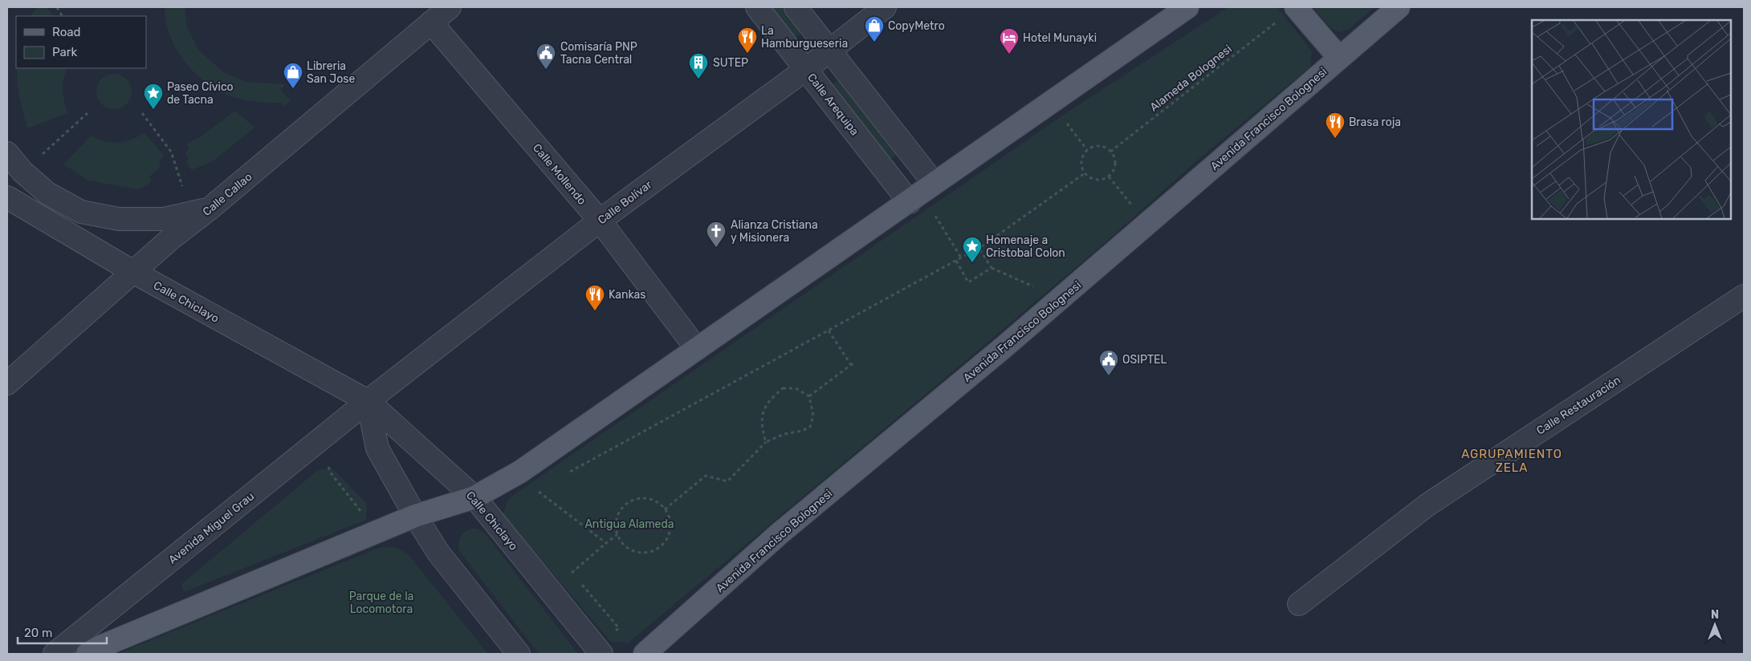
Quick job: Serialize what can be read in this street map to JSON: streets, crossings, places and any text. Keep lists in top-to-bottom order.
{
  "streets": {
    "main road": ["Avenida Francisco Bolognesi"],
    "street": [
      "Calle Arequipa",
      "Calle Mollendo",
      "Calle Callao",
      "Calle Bolívar",
      "Calle Chiclayo",
      "Calle Restauración",
      "Avenida Miguel Grau"
    ],
    "path": ["Alameda Bolognesi"]
  },
  "crossings": [
    ["Calle Arequipa", "Calle Bolívar"],
    ["Calle Mollendo", "Calle Callao"],
    ["Calle Mollendo", "Calle Bolívar"],
    ["Calle Callao", "Calle Chiclayo"],
    ["Calle Bolívar", "Calle Chiclayo"],
    ["Calle Bolívar", "Avenida Miguel Grau"],
    ["Calle Chiclayo", "Avenida Miguel Grau"]
  ],
  "districts": ["AGRUPAMIENTO ZELA"],
  "parks": ["Antigua Alameda", "Parque de la Locomotora"],
  "places": {
    "shop": ["CopyMetro", "Libreria San Jose"],
    "restaurant": ["La Hamburgueseria", "Brasa roja", "Kankas"],
    "hotel": ["Hotel Munayki"],
    "public building": ["Comisaría PNP Tacna Central", "OSIPTEL"],
    "building": ["SUTEP"],
    "place": ["Paseo Cívico de Tacna", "Homenaje a Cristobal Colon"],
    "church": ["Alianza Cristiana y Misionera"]
  },
  "legend": ["Road", "Park"],
  "scale_bar": "20 m",
  "north": "top"
}
